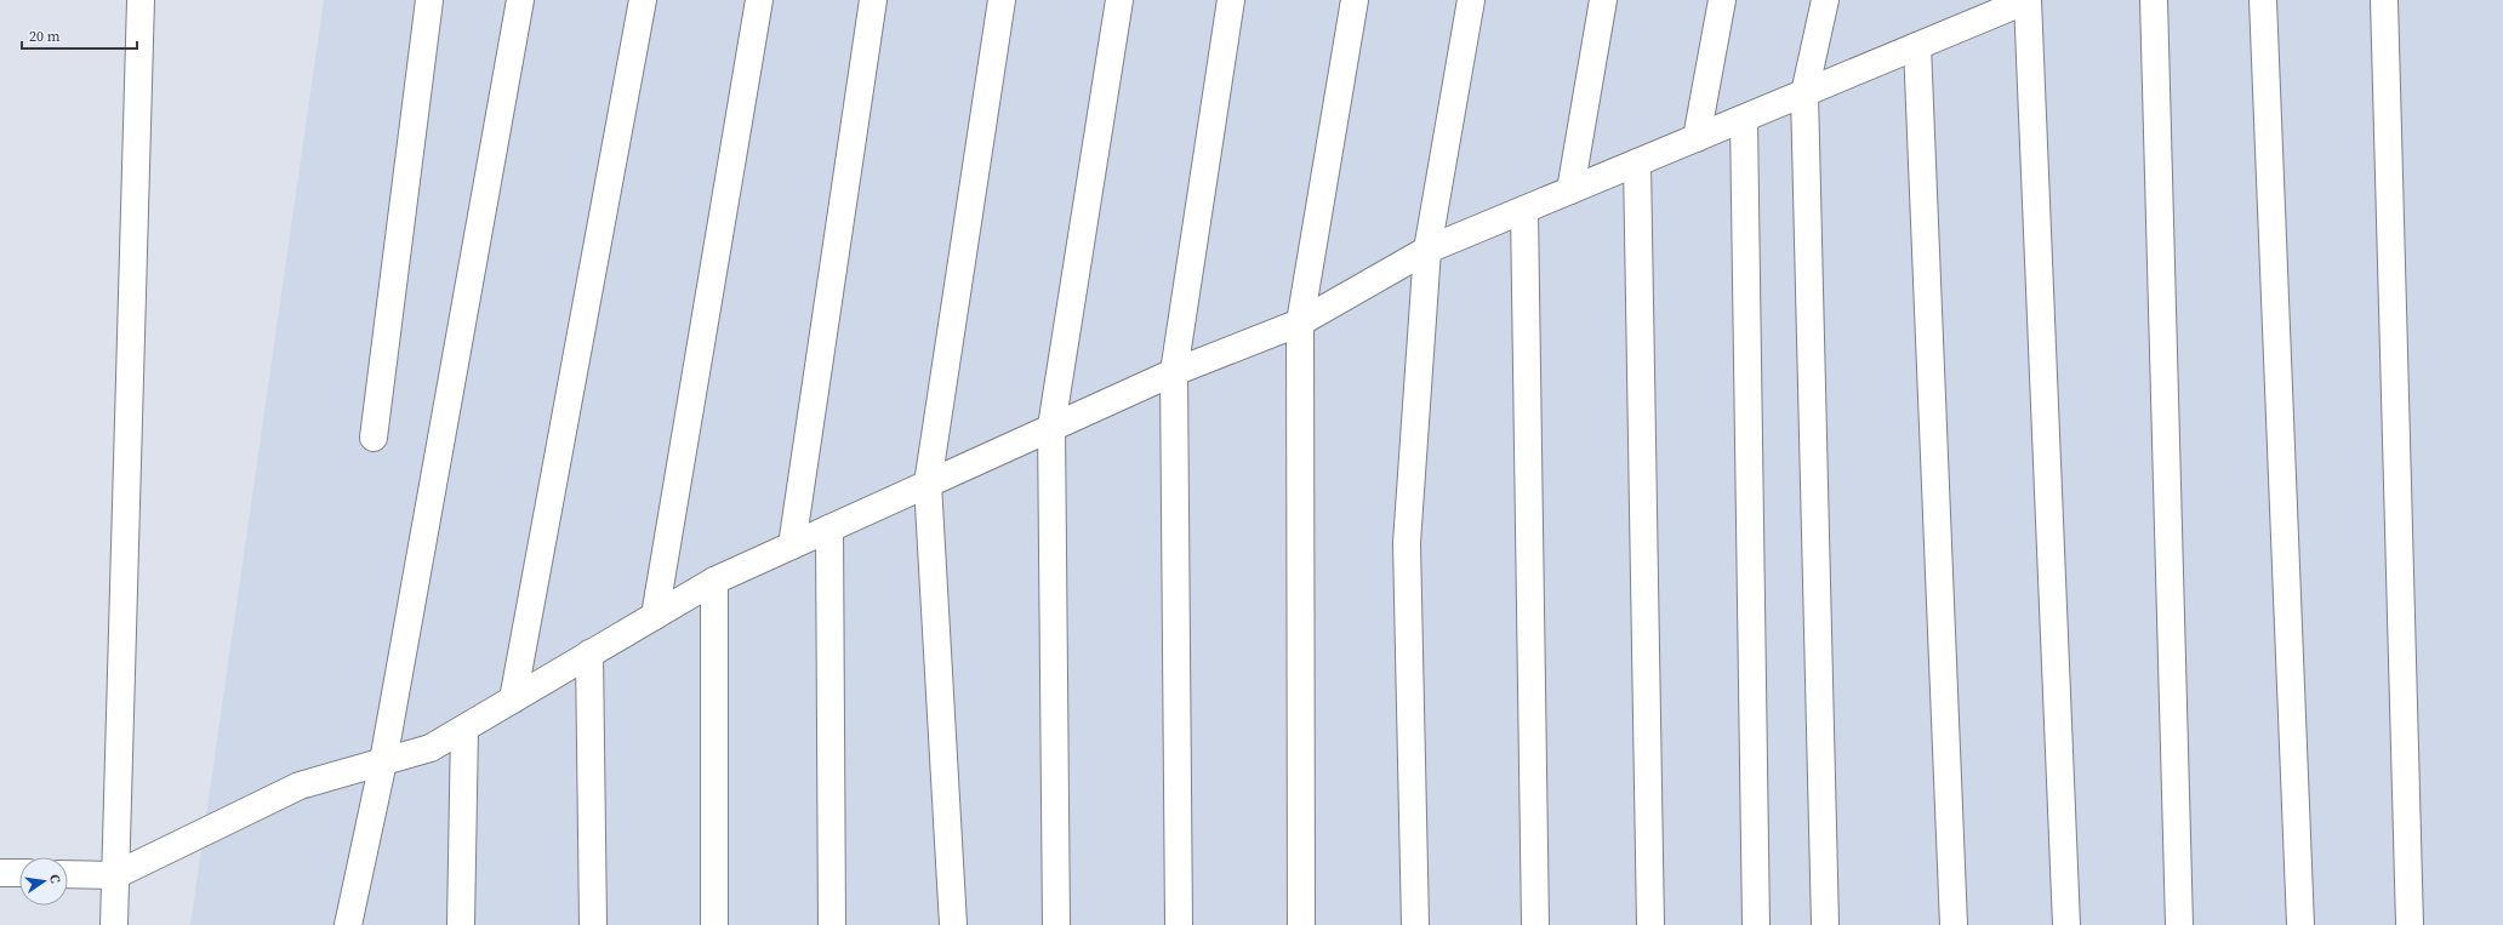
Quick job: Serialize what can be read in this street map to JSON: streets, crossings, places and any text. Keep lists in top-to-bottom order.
{
  "scale_bar": "20 m",
  "north": "right"
}
